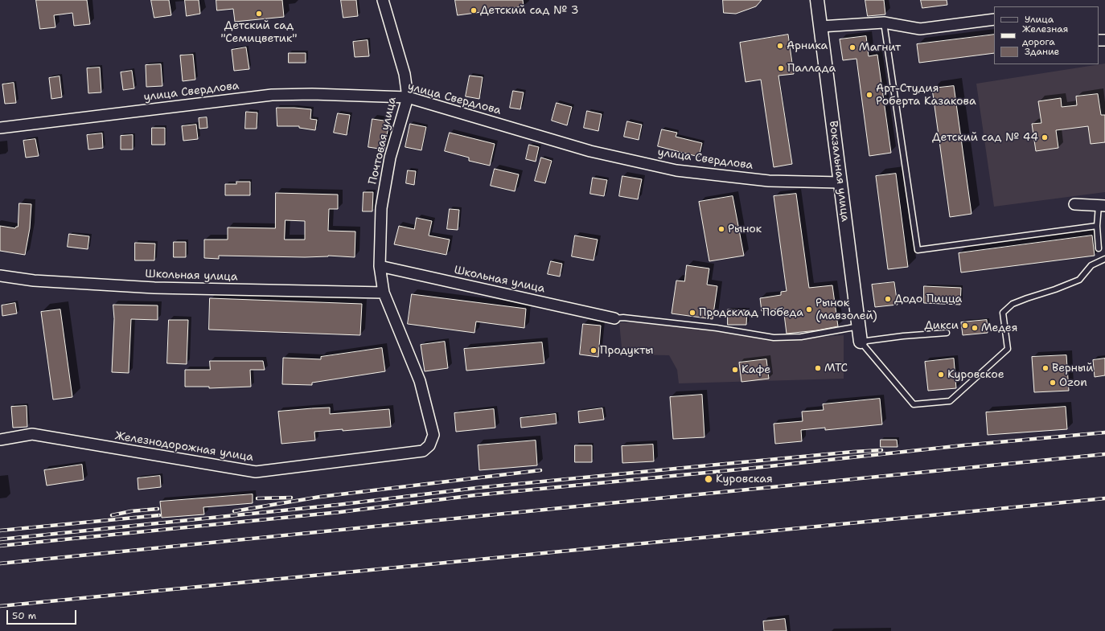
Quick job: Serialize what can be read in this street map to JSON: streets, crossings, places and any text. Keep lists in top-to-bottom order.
{
  "streets": {
    "street": [
      "улица Свердлова",
      "Почтовая улица",
      "Вокзальная улица",
      "Школьная улица",
      "Железнодорожная улица"
    ]
  },
  "crossings": [
    ["улица Свердлова", "Почтовая улица"],
    ["улица Свердлова", "Вокзальная улица"],
    ["Почтовая улица", "Школьная улица"],
    ["Почтовая улица", "Железнодорожная улица"]
  ],
  "places": [
    "Детский сад № 3",
    "Детский сад \"Семицветик\"",
    "Арника",
    "Магнит",
    "Паллада",
    "Арт-Студия Роберта Казакова",
    "Детский сад № 44",
    "Рынок",
    "Додо Пицца",
    "Рынок (мавзолей)",
    "Продсклад Победа",
    "Дикси",
    "Медея",
    "Продукты",
    "МТС",
    "Верный",
    "Кафе",
    "Куровское",
    "Ozon",
    "Куровская"
  ],
  "legend": ["Улица", "Железная дорога", "Здание"],
  "scale_bar": "50 m"
}
